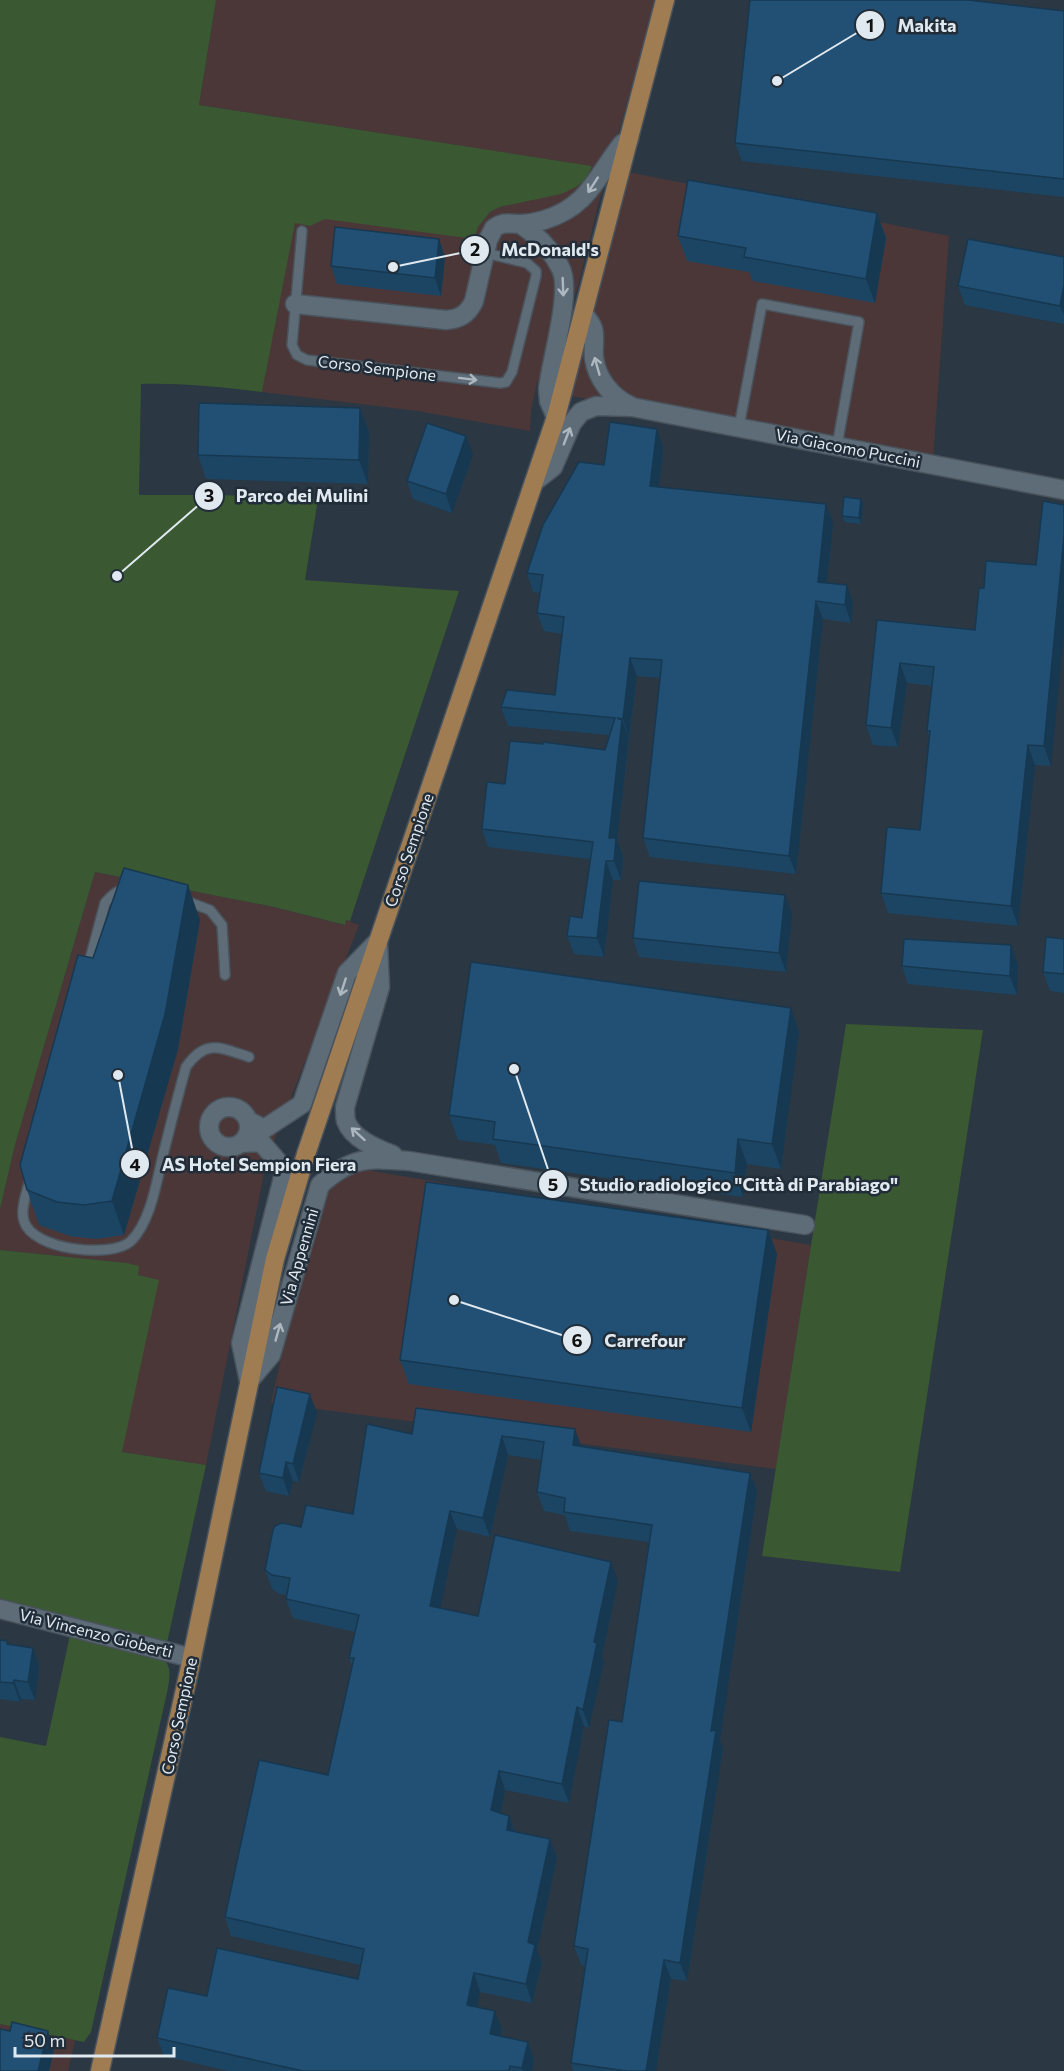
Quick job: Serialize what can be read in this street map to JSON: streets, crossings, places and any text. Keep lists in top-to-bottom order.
{
  "streets": {
    "main road": ["Corso Sempione"],
    "street": ["Via Giacomo Puccini", "Via Appennini", "Via Vincenzo Gioberti"]
  },
  "crossings": [
    ["Corso Sempione", "Via Giacomo Puccini"],
    ["Corso Sempione", "Via Appennini"],
    ["Corso Sempione", "Via Vincenzo Gioberti"]
  ],
  "one_way": ["Via Appennini"],
  "places": [
    "Makita",
    "McDonald's",
    "Parco dei Mulini",
    "Studio radiologico \"Città di Parabiago\"",
    "AS Hotel Sempion Fiera",
    "Carrefour"
  ],
  "scale_bar": "50 m"
}
